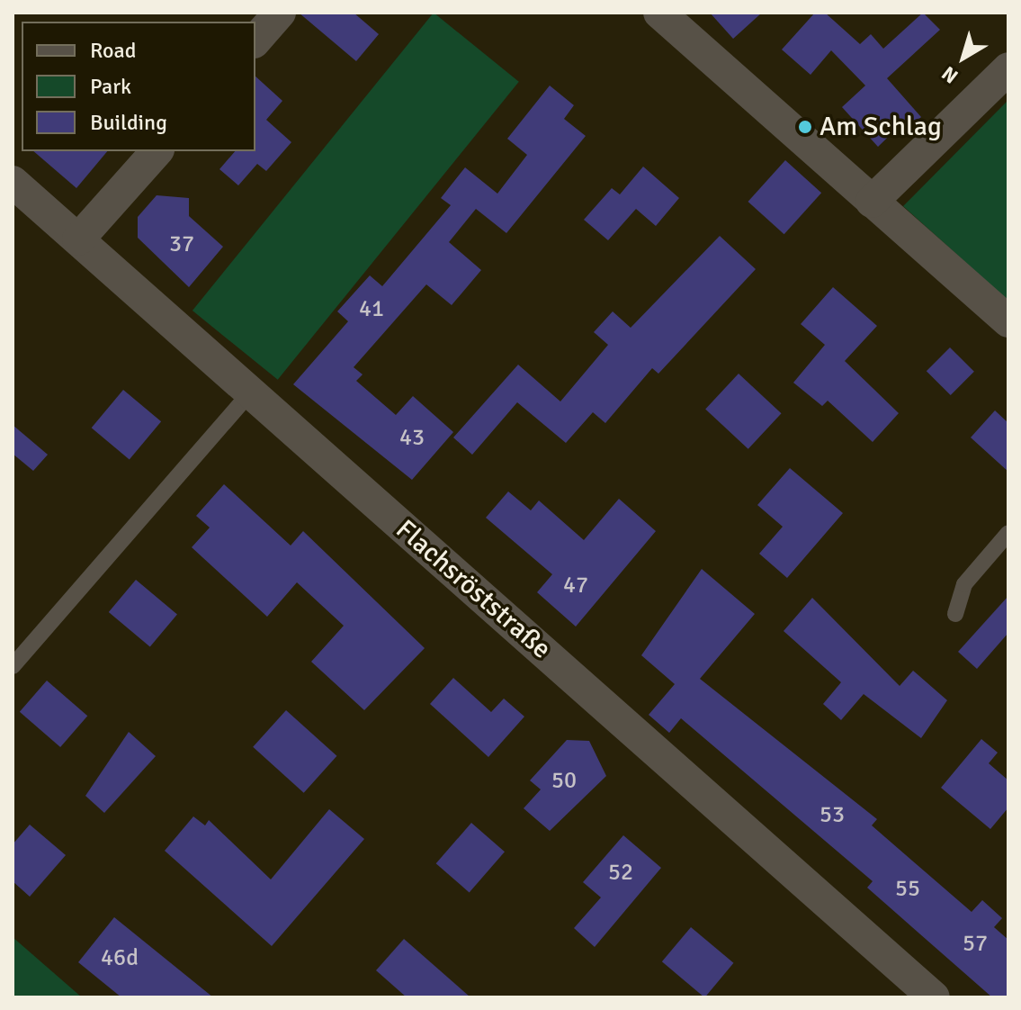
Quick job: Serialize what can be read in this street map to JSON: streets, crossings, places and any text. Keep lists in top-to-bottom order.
{
  "streets": {
    "street": ["Flachsröststraße"]
  },
  "places": ["Am Schlag"],
  "house_numbers": [
    "37",
    "41",
    "43",
    "47",
    "50",
    "53",
    "52",
    "55",
    "57",
    "46d"
  ],
  "legend": ["Road", "Park", "Building"],
  "north": "bottom left"
}
